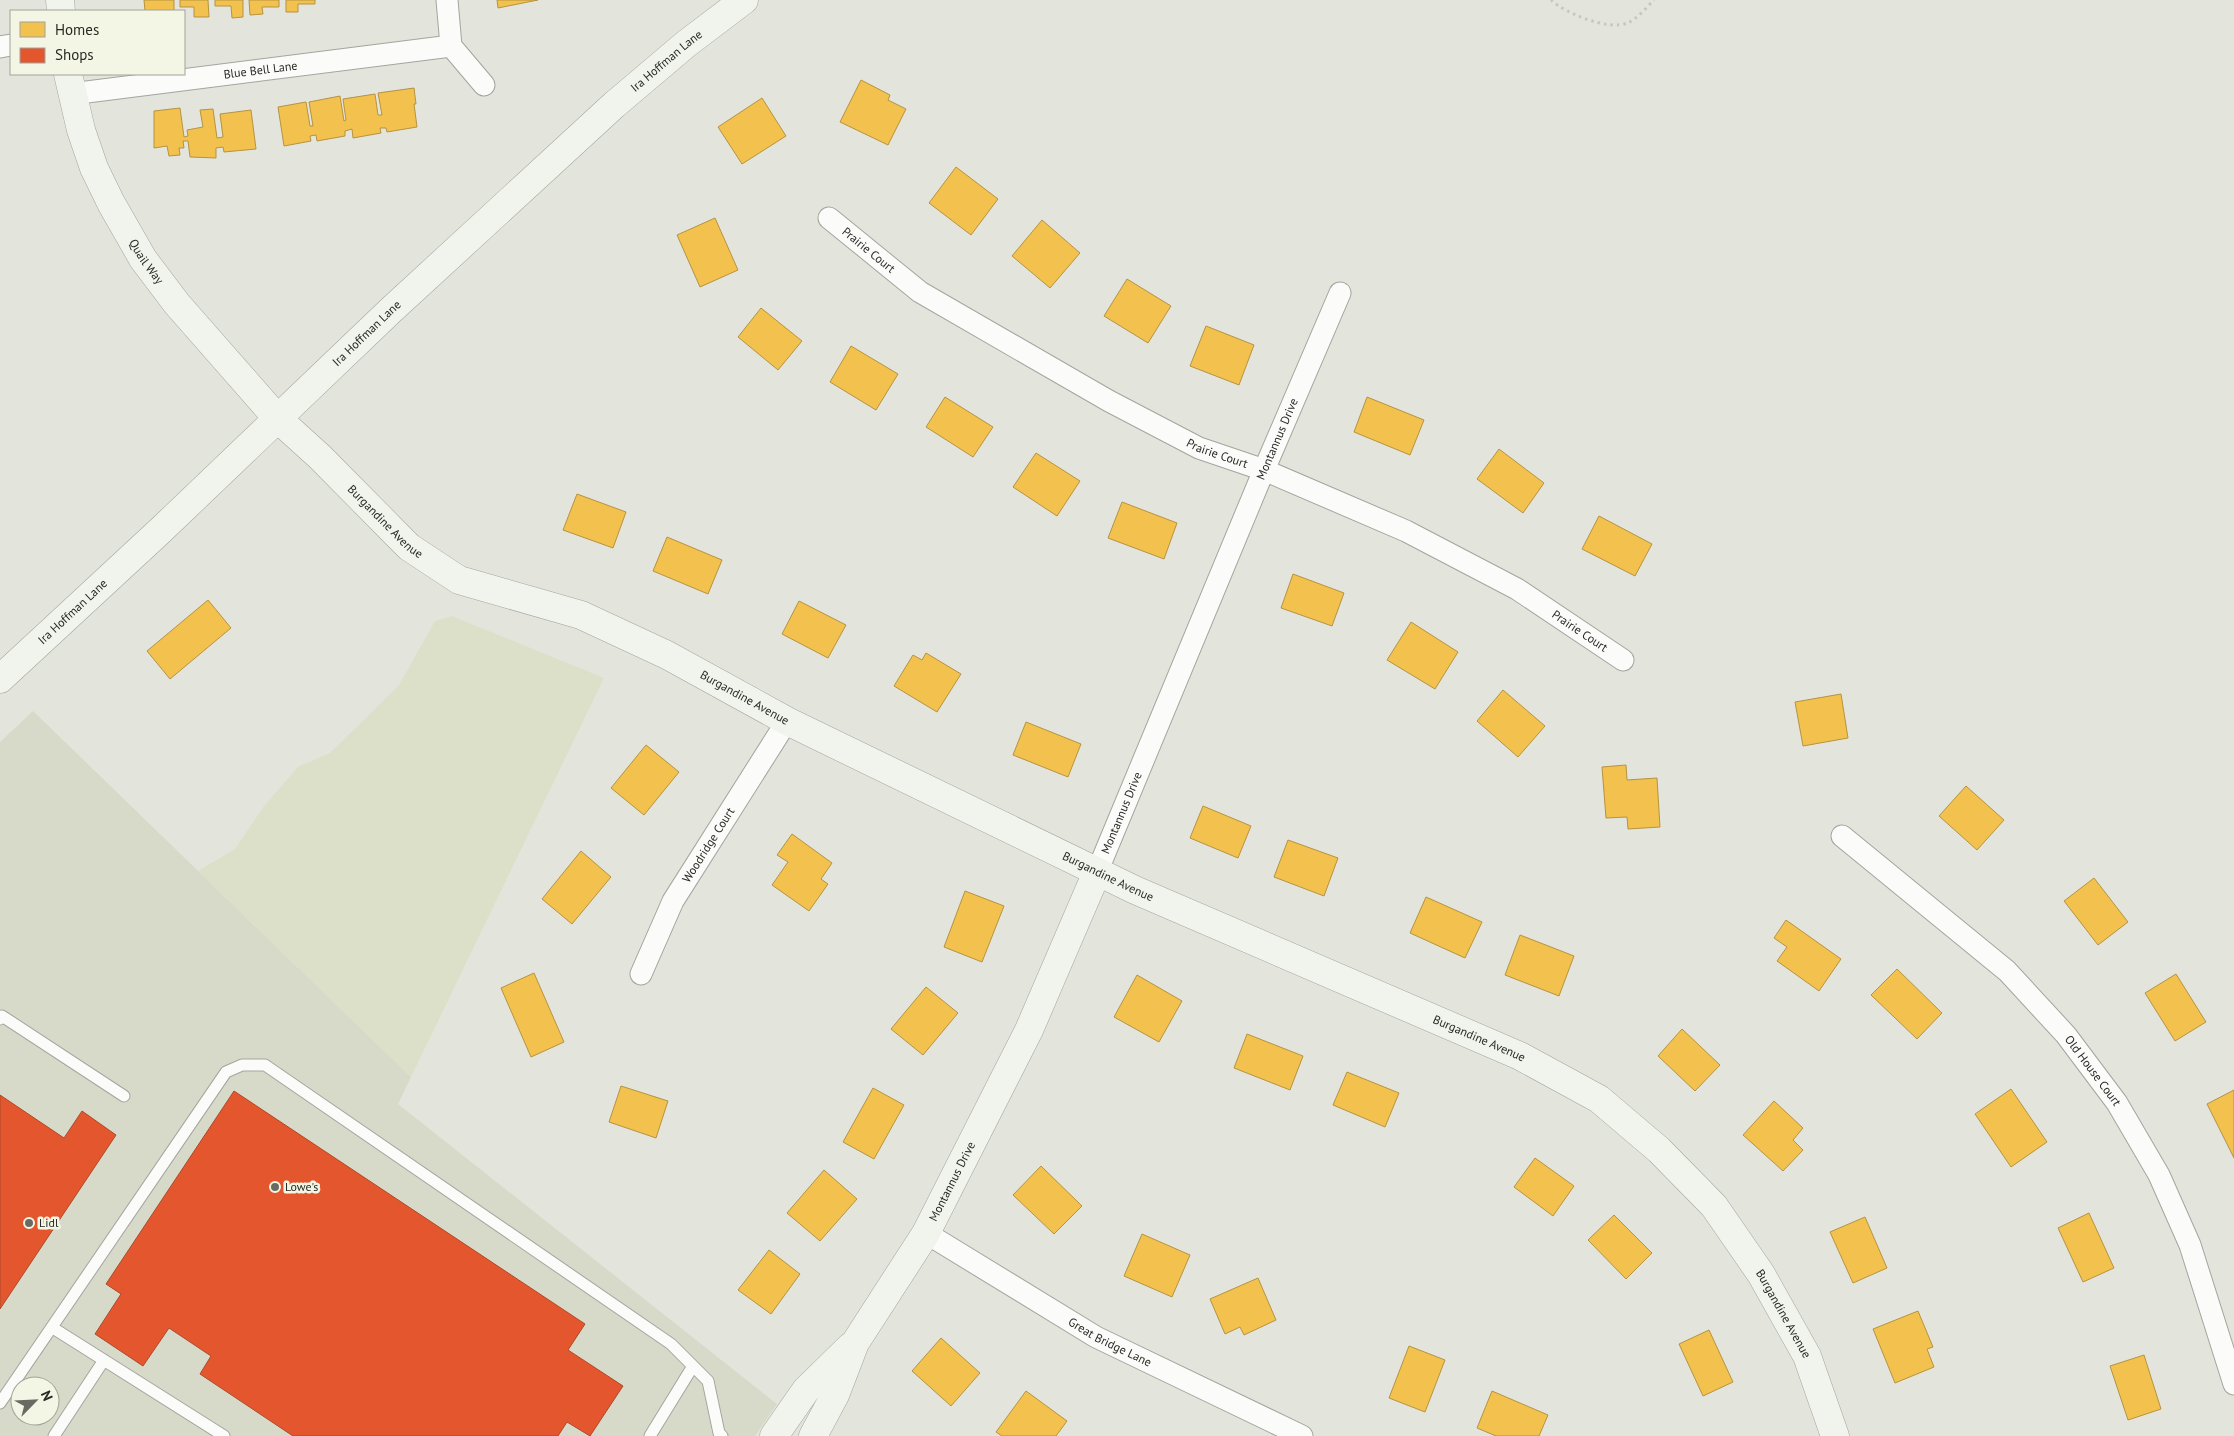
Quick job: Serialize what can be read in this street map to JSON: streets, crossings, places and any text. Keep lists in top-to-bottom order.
{
  "streets": {
    "street": [
      "Ira Hoffman Lane",
      "Blue Bell Lane",
      "Prairie Court",
      "Quail Way",
      "Montannus Drive",
      "Burgandine Avenue",
      "Woodridge Court",
      "Old House Court",
      "Great Bridge Lane"
    ]
  },
  "crossings": [
    ["Ira Hoffman Lane", "Quail Way"],
    ["Ira Hoffman Lane", "Burgandine Avenue"],
    ["Blue Bell Lane", "Quail Way"],
    ["Prairie Court", "Montannus Drive"],
    ["Quail Way", "Burgandine Avenue"],
    ["Montannus Drive", "Burgandine Avenue"],
    ["Montannus Drive", "Great Bridge Lane"],
    ["Burgandine Avenue", "Woodridge Court"]
  ],
  "places": ["Lowe's", "Lidl"],
  "legend": ["Homes", "Shops"],
  "north": "top right"
}
